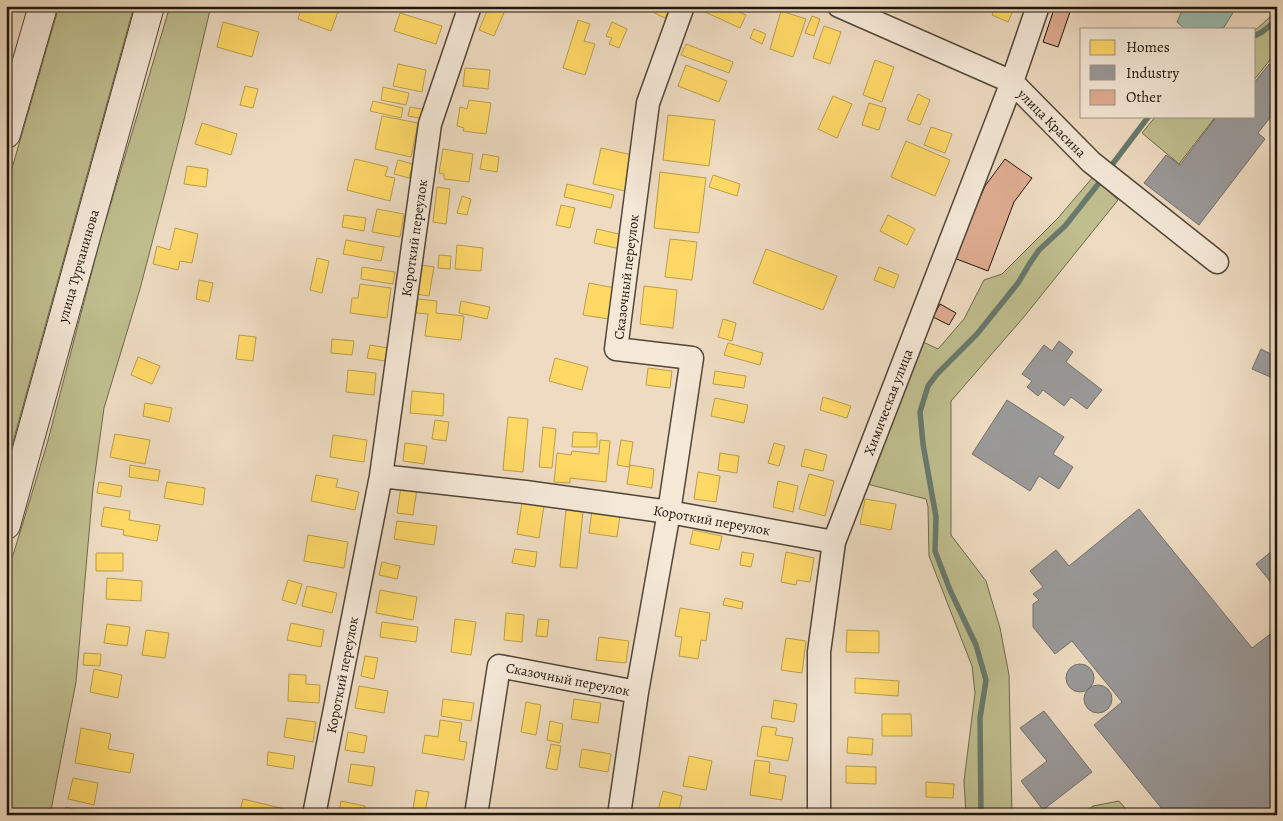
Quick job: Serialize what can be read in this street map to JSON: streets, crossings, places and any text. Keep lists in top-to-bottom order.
{
  "streets": {
    "street": [
      "улица Красина",
      "Короткий переулок",
      "улица Турчанинова",
      "Сказочный переулок",
      "Химическая улица"
    ]
  },
  "crossings": [
    ["улица Красина", "Химическая улица"],
    ["Короткий переулок", "Сказочный переулок"],
    ["Короткий переулок", "Химическая улица"]
  ],
  "legend": ["Homes", "Industry", "Other"]
}
